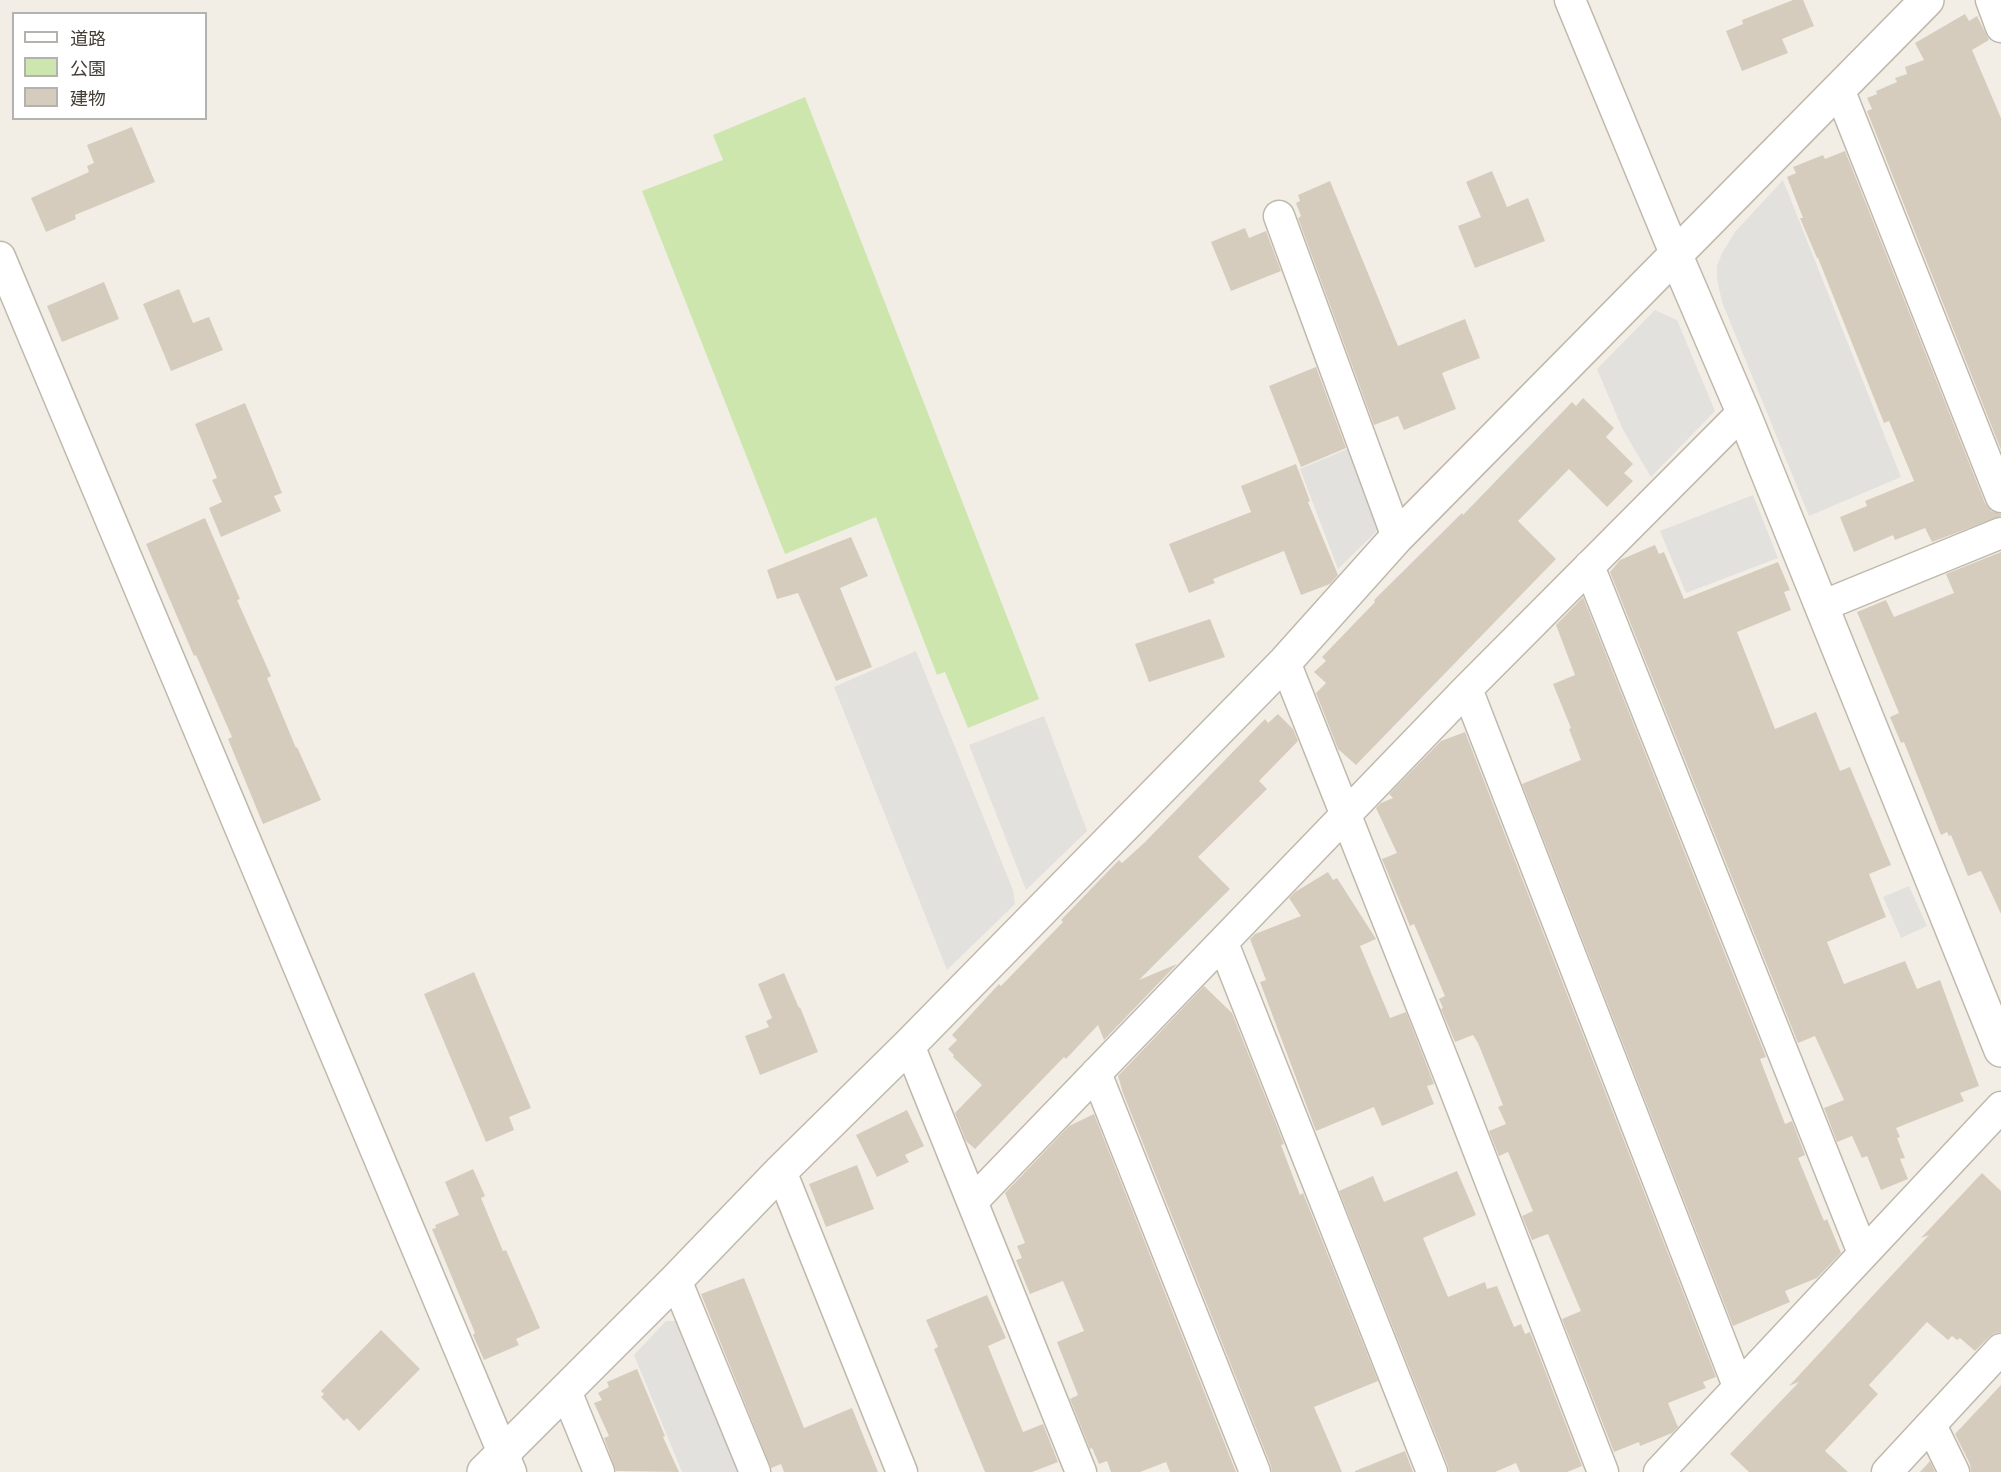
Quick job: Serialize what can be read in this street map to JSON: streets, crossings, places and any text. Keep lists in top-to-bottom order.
{
  "legend": ["道路", "公園", "建物"]
}
